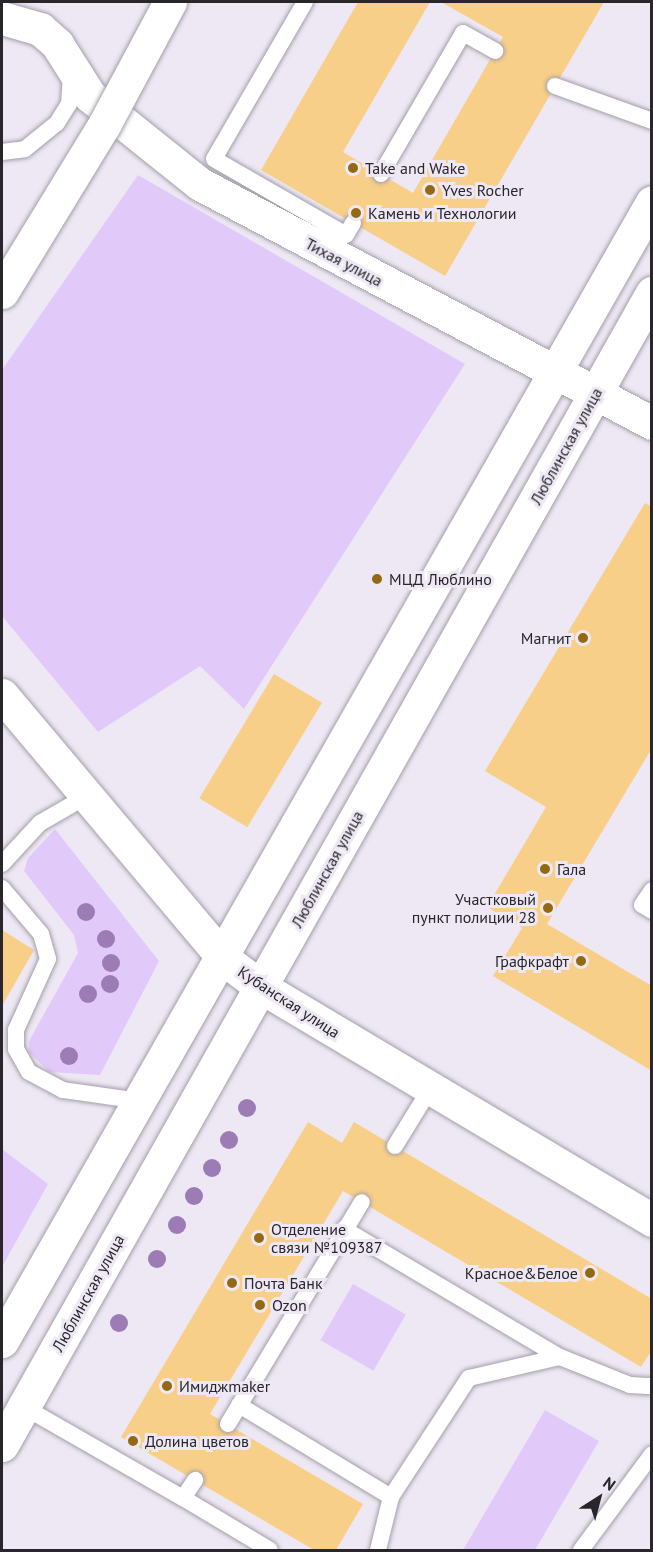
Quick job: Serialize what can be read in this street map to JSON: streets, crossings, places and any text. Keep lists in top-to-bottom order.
{
  "streets": {
    "main road": ["Тихая улица", "Люблинская улица", "Кубанская улица"]
  },
  "crossings": [
    ["Тихая улица", "Люблинская улица"],
    ["Люблинская улица", "Кубанская улица"]
  ],
  "places": [
    "Take and Wake",
    "Yves Rocher",
    "Камень и Технологии",
    "МЦД Люблино",
    "Магнит",
    "Гала",
    "Участковый пункт полиции 28",
    "Графкрафт",
    "Отделение связи №109387",
    "Красное&Белое",
    "Почта Банк",
    "Ozon",
    "Имиджmaker",
    "Долина цветов"
  ],
  "north": "top right"
}
